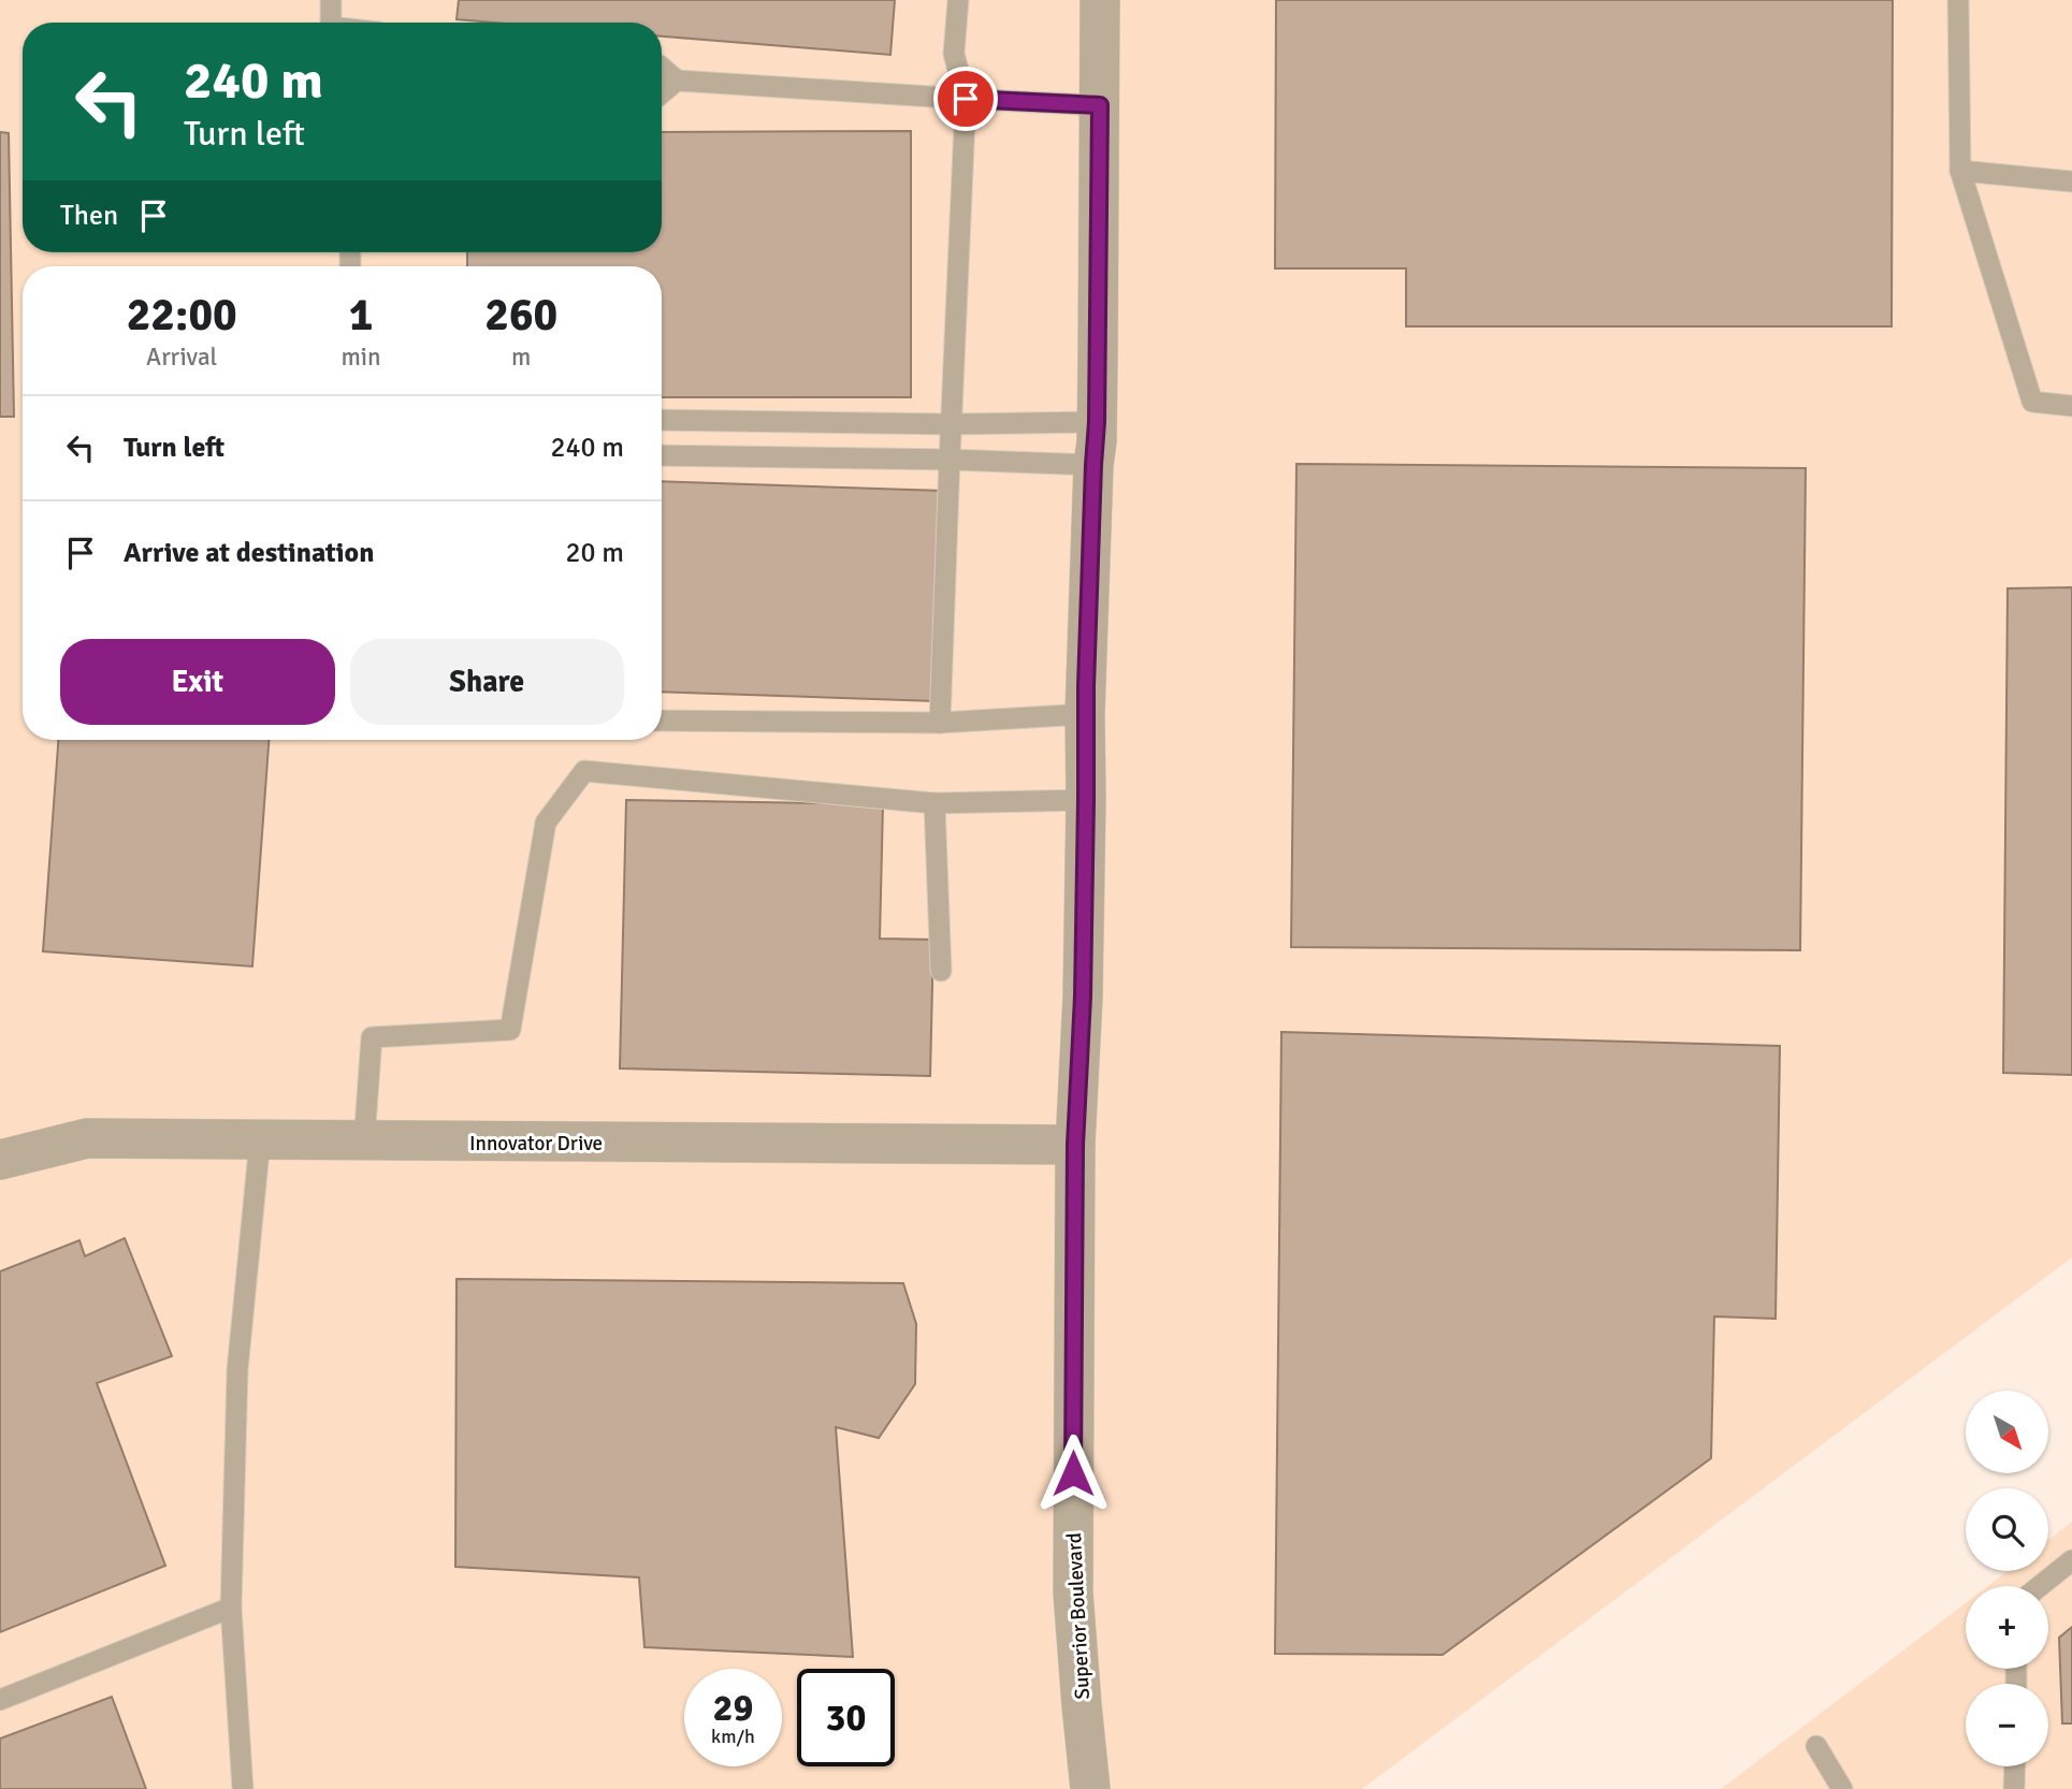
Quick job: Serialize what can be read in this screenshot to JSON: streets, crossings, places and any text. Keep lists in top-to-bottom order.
{
  "streets": {
    "street": ["Innovator Drive", "Superior Boulevard"]
  },
  "crossings": [
    ["Innovator Drive", "Superior Boulevard"]
  ],
  "north": "bottom right",
  "page": {
    "turn": ["240 m", "Turn left"],
    "then": "Then",
    "eta": [
      "22:00",
      "Arrival",
      "1",
      "min",
      "260",
      "m"
    ],
    "list": [
      {
        "name": "Turn left",
        "value": "240 m"
      },
      {
        "name": "Arrive at destination",
        "value": "20 m"
      }
    ],
    "buttons": ["Exit", "Share"],
    "map_buttons": ["+", "−"],
    "speed": "29 km/h",
    "limit": "30"
  }
}
